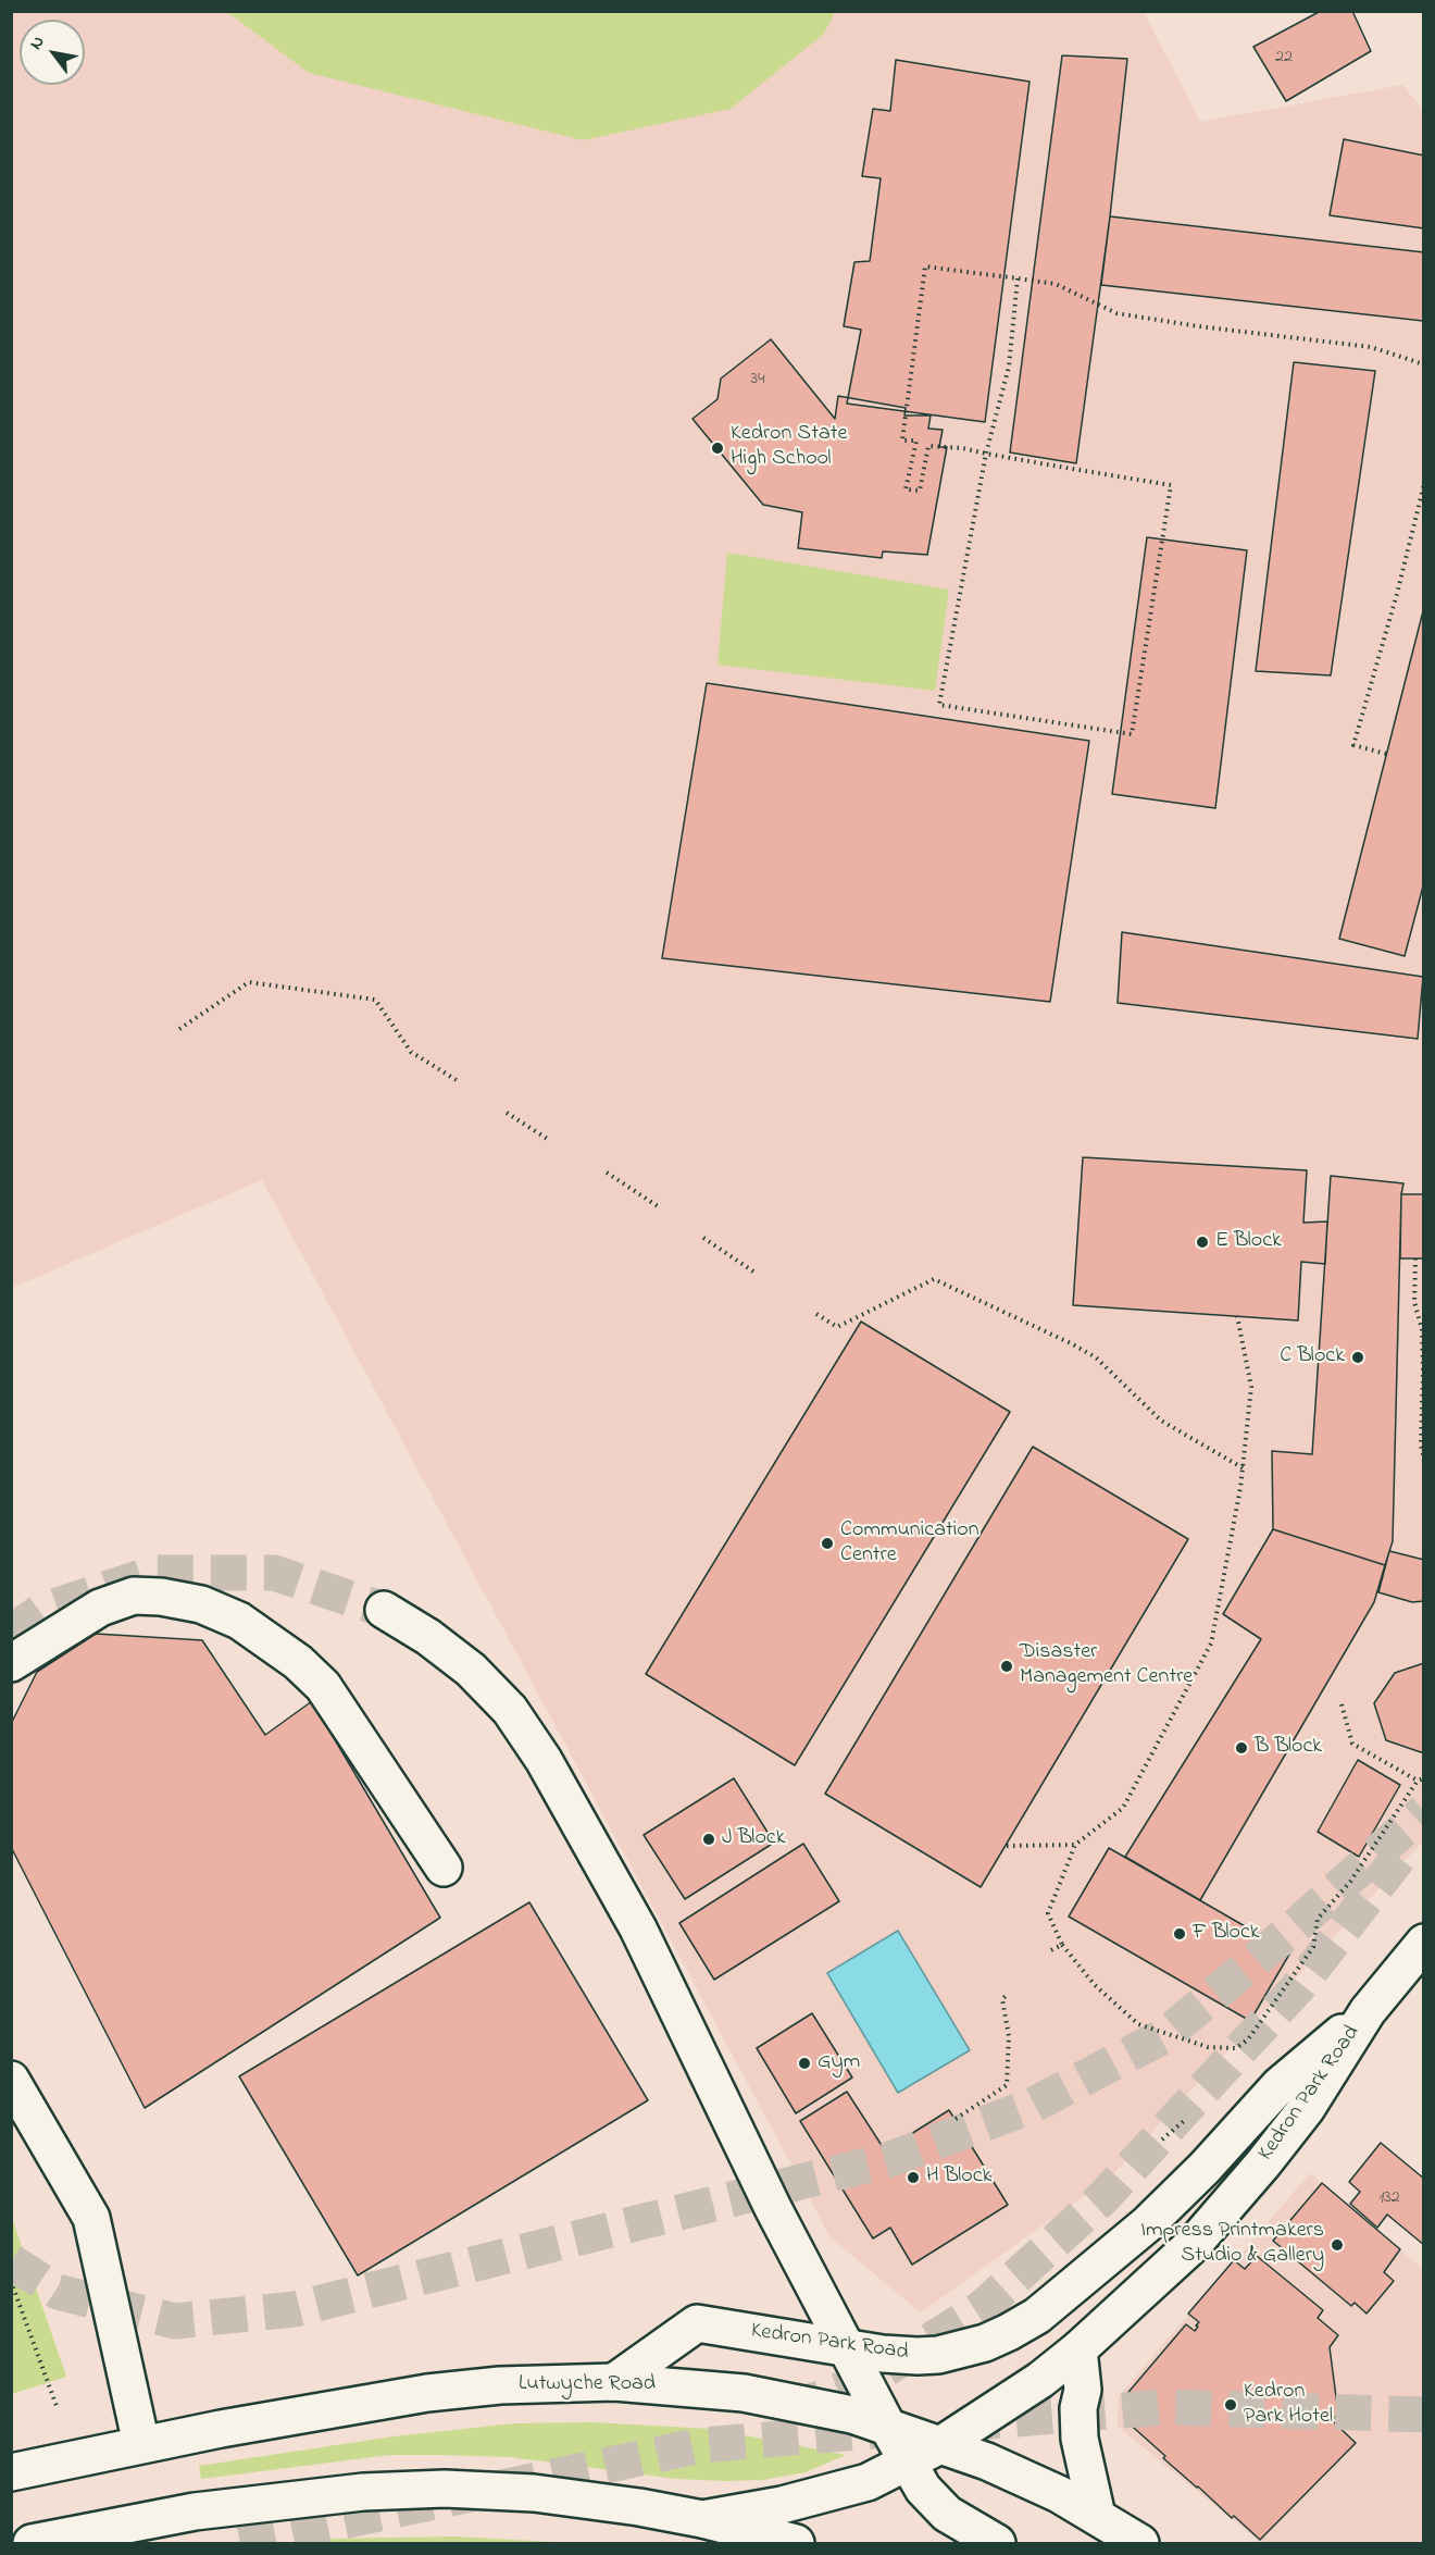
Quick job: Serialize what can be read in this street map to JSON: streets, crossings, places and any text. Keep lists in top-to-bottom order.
{
  "streets": {
    "main road": ["Kedron Park Road", "Lutwyche Road"]
  },
  "crossings": [
    ["Kedron Park Road", "Lutwyche Road"]
  ],
  "places": [
    "Kedron State High School",
    "E Block",
    "C Block",
    "Communication Centre",
    "Disaster Management Centre",
    "B Block",
    "J Block",
    "F Block",
    "Gym",
    "H Block",
    "Impress Printmakers Studio & Gallery",
    "Kedron Park Hotel"
  ],
  "house_numbers": ["22", "34", "132"],
  "north": "top left"
}
